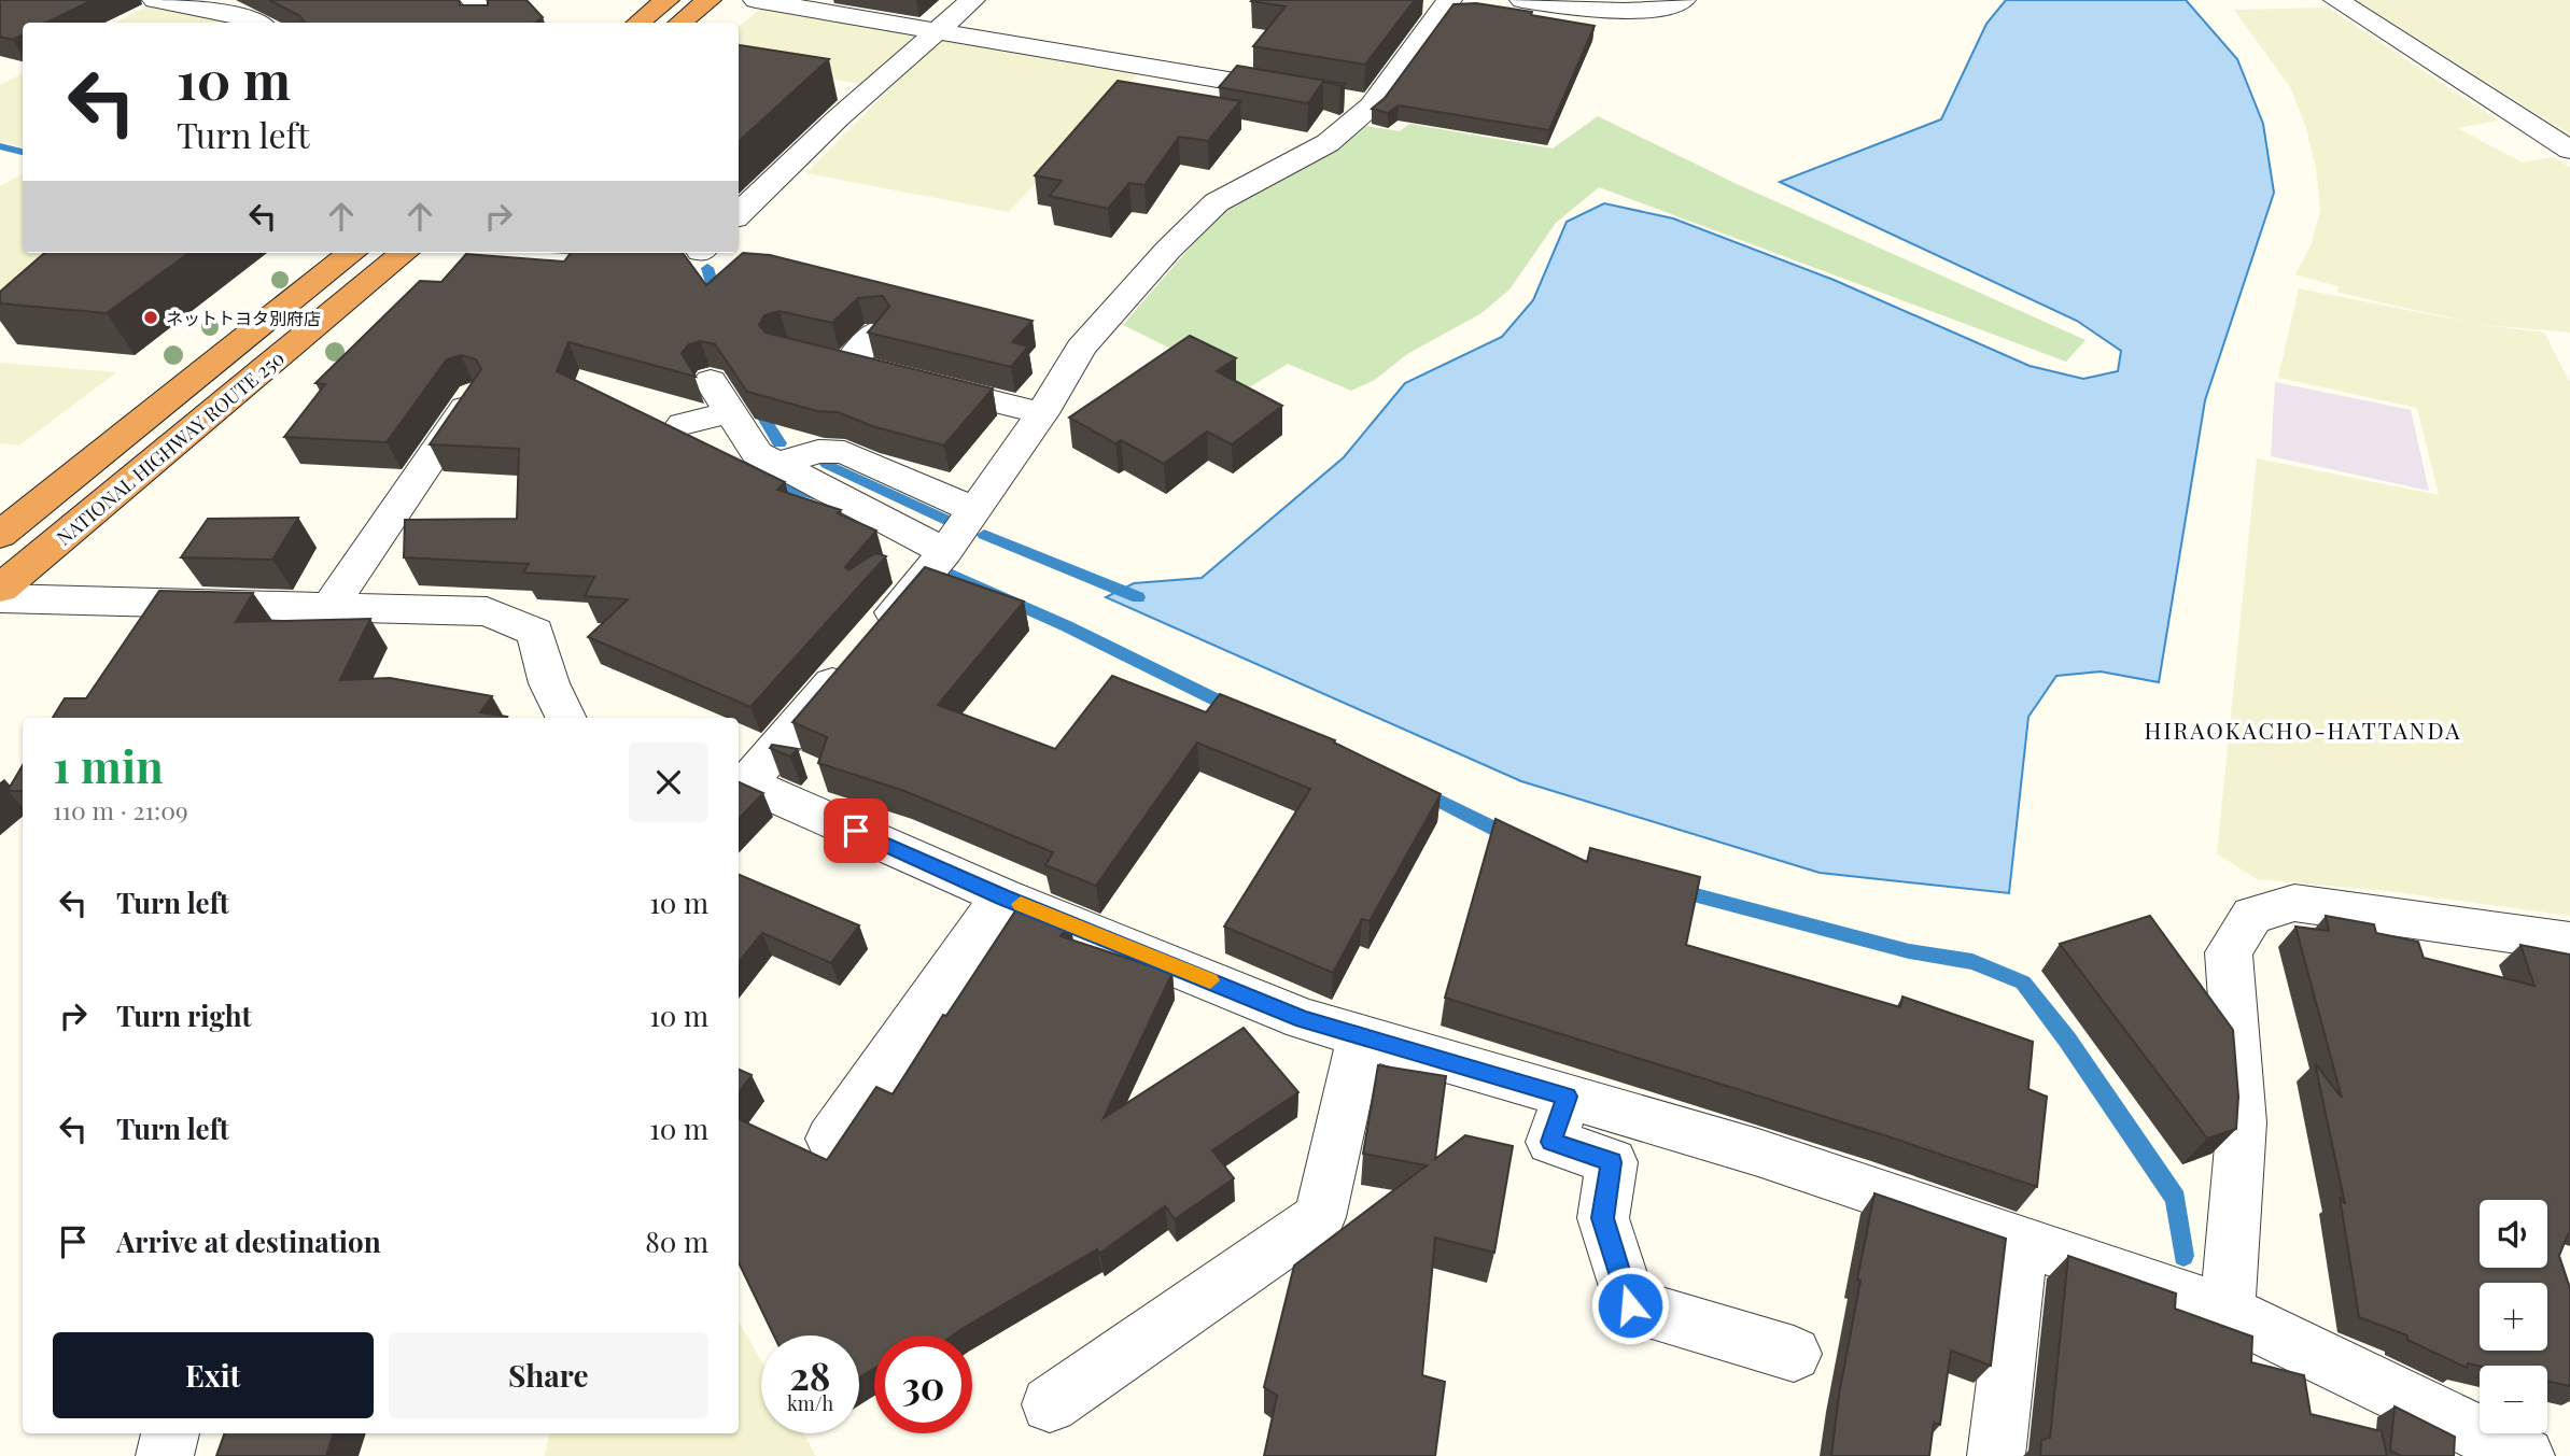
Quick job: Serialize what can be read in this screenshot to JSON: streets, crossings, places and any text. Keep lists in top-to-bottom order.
{
  "streets": {
    "highway": ["NATIONAL HIGHWAY ROUTE 250"]
  },
  "districts": ["HIRAOKACHO-HATTANDA"],
  "places": ["ネットトヨタ別府店"],
  "page": {
    "turn": ["10 m", "Turn left"],
    "heading": ["1 min", "110 m · 21:09"],
    "list": [
      {
        "name": "Turn left",
        "value": "10 m"
      },
      {
        "name": "Turn right",
        "value": "10 m"
      },
      {
        "name": "Turn left",
        "value": "10 m"
      },
      {
        "name": "Arrive at destination",
        "value": "80 m"
      }
    ],
    "map_buttons": ["+", "−"],
    "buttons": ["Exit", "Share"],
    "speed": "28 km/h",
    "limit": "30"
  }
}
